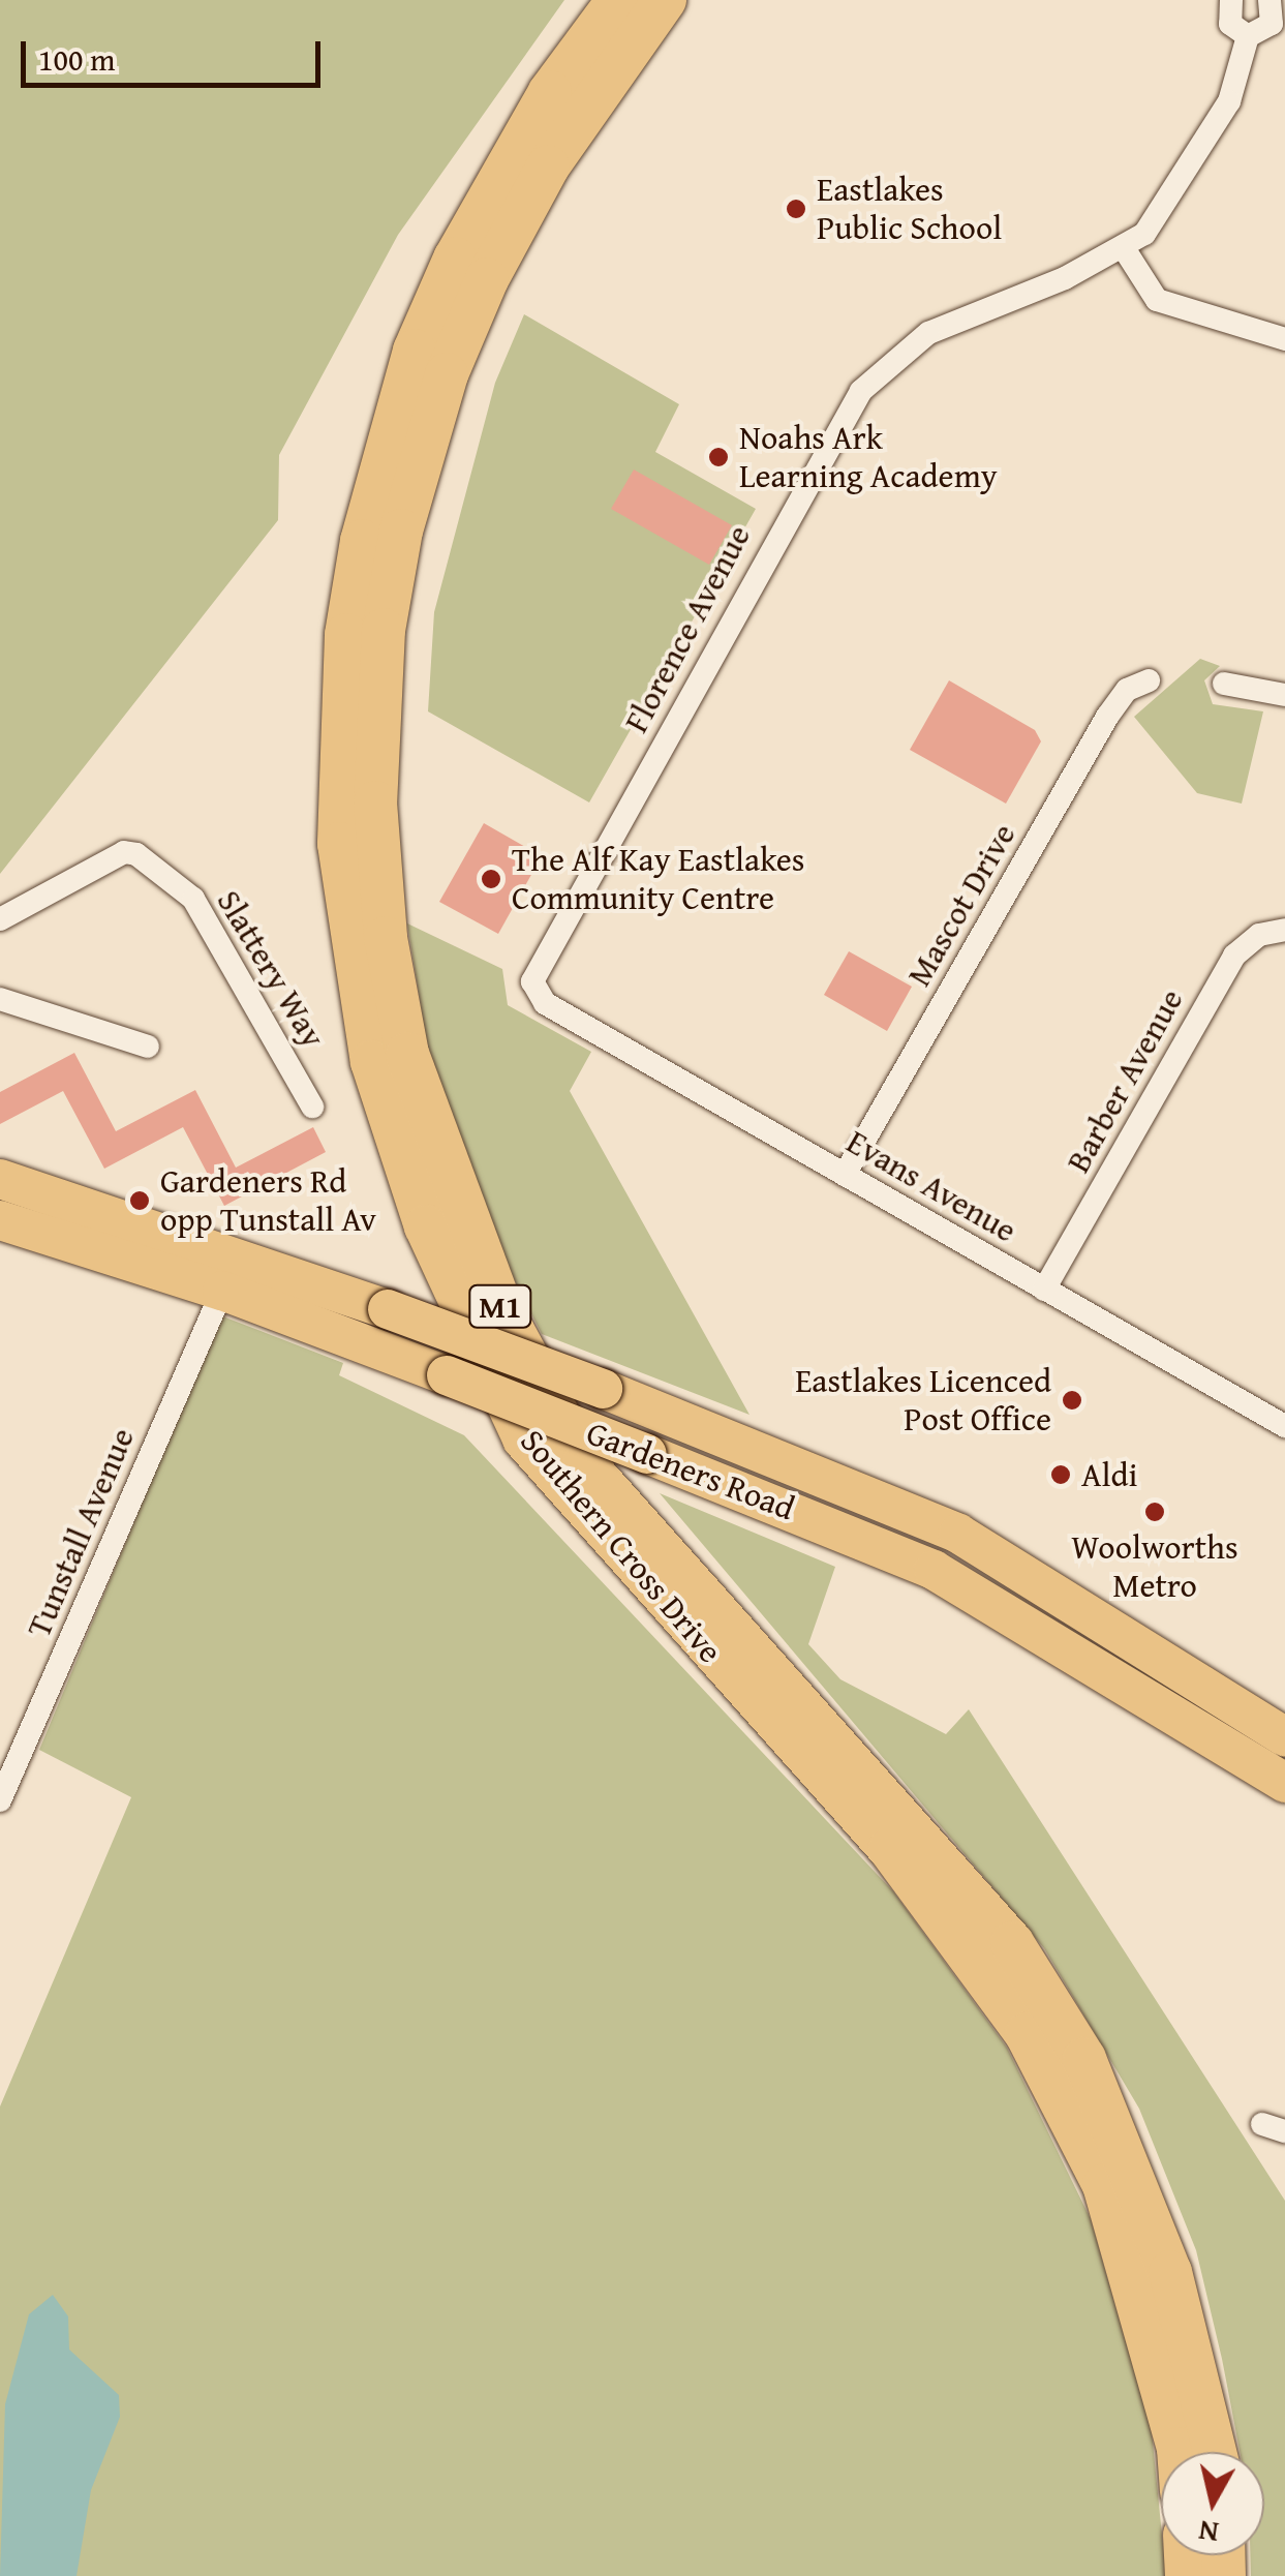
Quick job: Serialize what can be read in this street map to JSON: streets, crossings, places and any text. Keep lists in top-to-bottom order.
{
  "streets": {
    "highway": ["M1", "Southern Cross Drive"],
    "main road": ["Gardeners Road"],
    "street": [
      "Florence Avenue",
      "Mascot Drive",
      "Slattery Way",
      "Barber Avenue",
      "Evans Avenue",
      "Tunstall Avenue"
    ]
  },
  "crossings": [
    ["Florence Avenue", "Evans Avenue"],
    ["Mascot Drive", "Evans Avenue"],
    ["Barber Avenue", "Evans Avenue"],
    ["Gardeners Road", "Tunstall Avenue"]
  ],
  "places": [
    "Eastlakes Public School",
    "Noahs Ark Learning Academy",
    "The Alf Kay Eastlakes Community Centre",
    "Gardeners Rd opp Tunstall Av",
    "Eastlakes Licenced Post Office",
    "Aldi",
    "Woolworths Metro"
  ],
  "scale_bar": "100 m",
  "north": "bottom"
}
